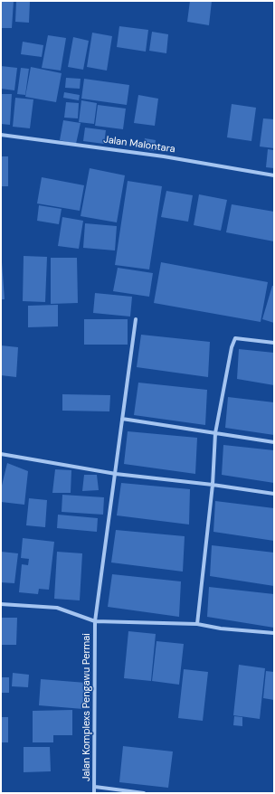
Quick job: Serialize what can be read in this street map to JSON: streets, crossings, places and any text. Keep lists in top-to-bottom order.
{
  "streets": {
    "street": ["Jalan Malontara", "Jalan Komplexs Pengawu Permai"]
  }
}
